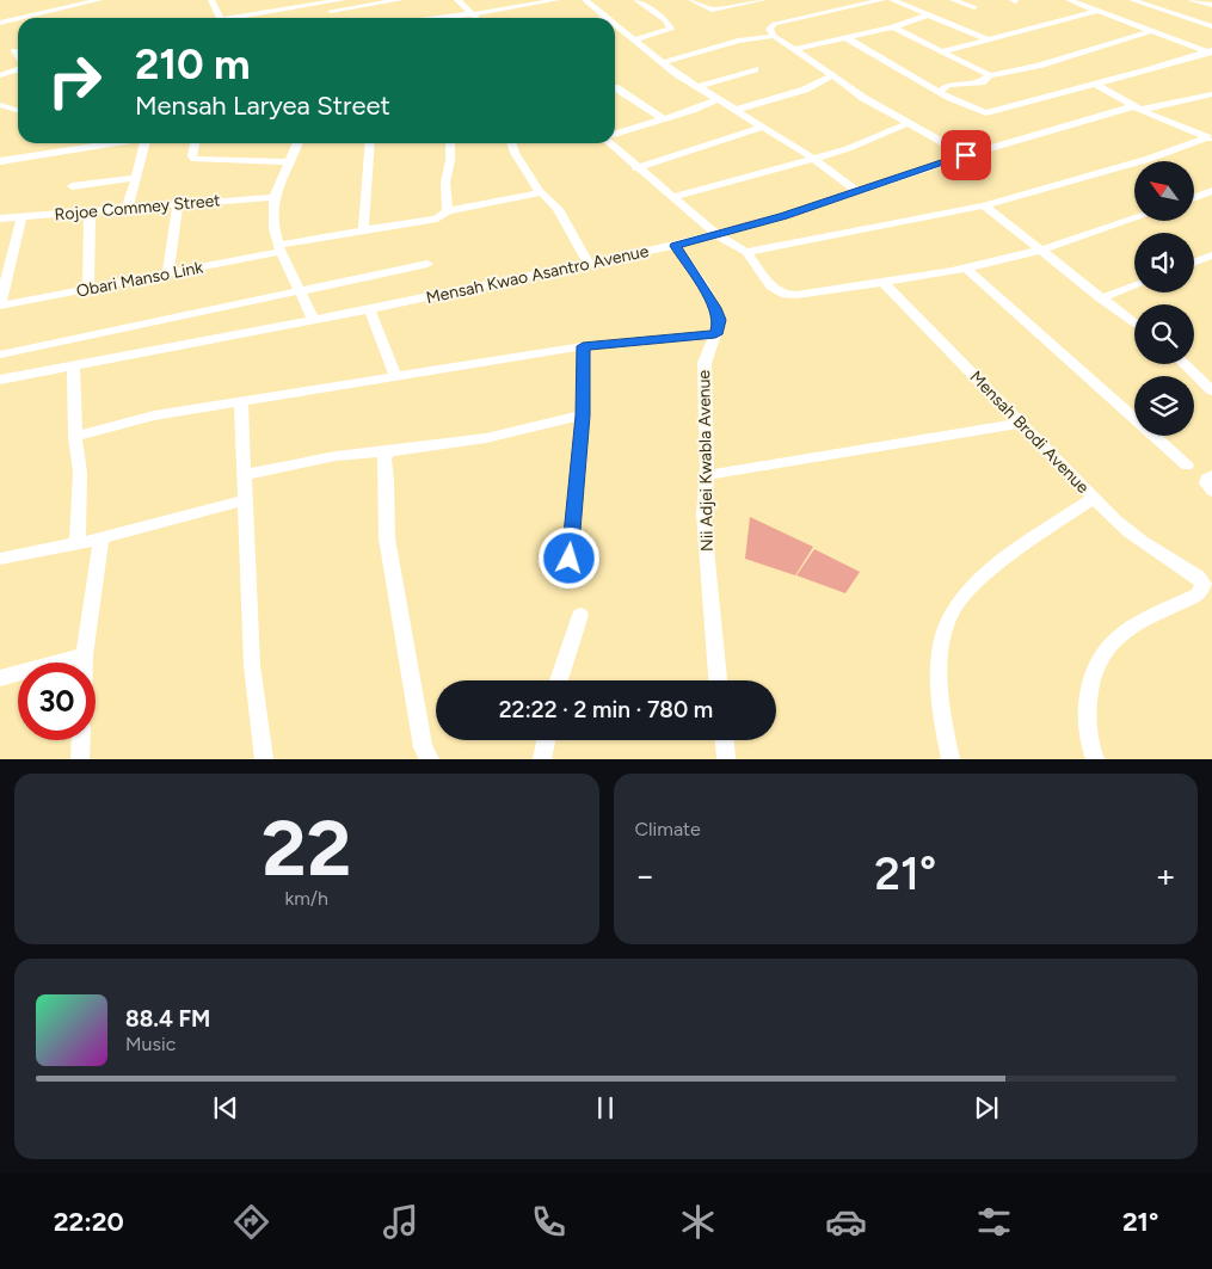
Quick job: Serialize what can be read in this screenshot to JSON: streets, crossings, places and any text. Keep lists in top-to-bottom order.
{
  "streets": {
    "street": [
      "Rojoe Commey Street",
      "Mensah Kwao Asantro Avenue",
      "Obari Manso Link",
      "Mensah Brodi Avenue",
      "Nii Adjei Kwabla Avenue"
    ]
  },
  "crossings": [
    ["Mensah Kwao Asantro Avenue", "Nii Adjei Kwabla Avenue"]
  ],
  "north": "top left",
  "page": {
    "turn": ["210 m", "Mensah Laryea Street"],
    "limit": "30",
    "trip": "22:22 · 2 min · 780 m",
    "tile": [
      ["22", "km/h"],
      "Climate"
    ],
    "heat": ["−", "21°", "+"],
    "song": ["88.4 FM", "Music"],
    "tabs": ["22:20", "21°"]
  }
}
